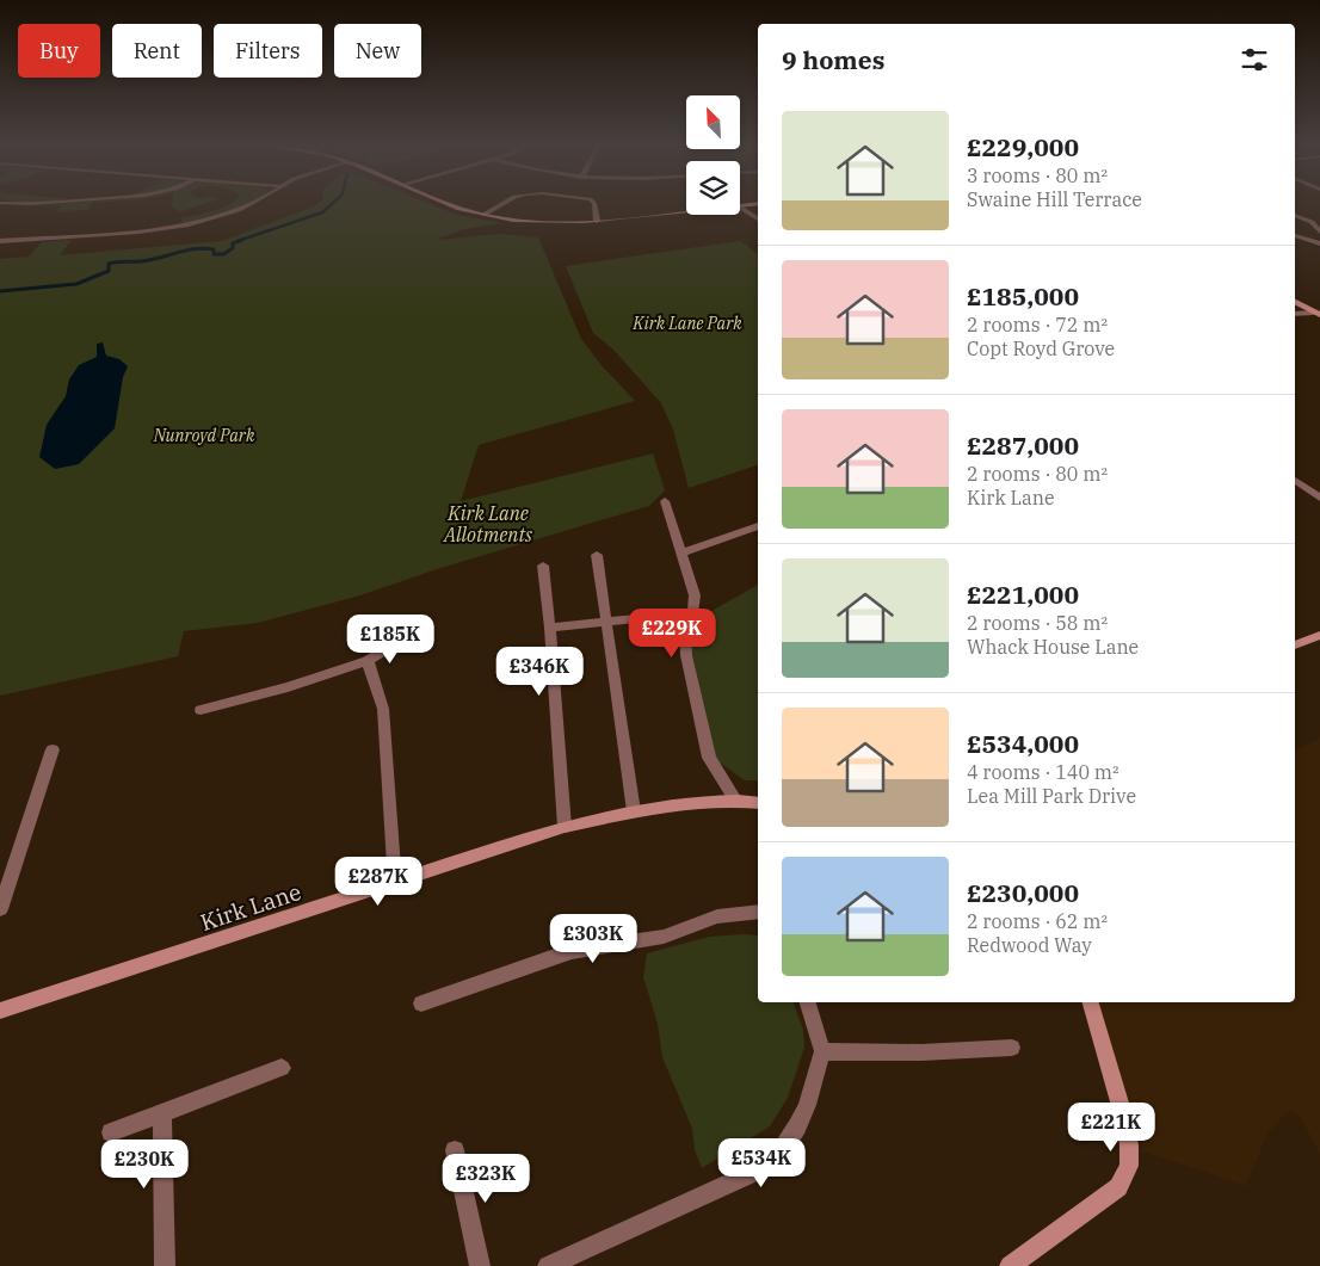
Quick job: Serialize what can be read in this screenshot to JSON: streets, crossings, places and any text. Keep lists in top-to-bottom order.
{
  "streets": {
    "street": ["Kirk Lane"]
  },
  "parks": ["Kirk Lane Park", "Nunroyd Park", "Kirk Lane Allotments"],
  "north": "top left",
  "page": {
    "chip": [
      "Buy",
      "Rent",
      "Filters",
      "New"
    ],
    "heading": "9 homes",
    "list": [
      {
        "name": "£229,000",
        "note": "3 rooms · 80 m² · Swaine Hill Terrace"
      },
      {
        "name": "£185,000",
        "note": "2 rooms · 72 m² · Copt Royd Grove"
      },
      {
        "name": "£287,000",
        "note": "2 rooms · 80 m² · Kirk Lane"
      },
      {
        "name": "£221,000",
        "note": "2 rooms · 58 m² · Whack House Lane"
      },
      {
        "name": "£534,000",
        "note": "4 rooms · 140 m² · Lea Mill Park Drive"
      },
      {
        "name": "£230,000",
        "note": "2 rooms · 62 m² · Redwood Way"
      }
    ],
    "price": [
      "£229K",
      "£185K",
      "£346K",
      "£287K",
      "£303K",
      "£221K",
      "£534K",
      "£230K",
      "£323K"
    ]
  }
}
